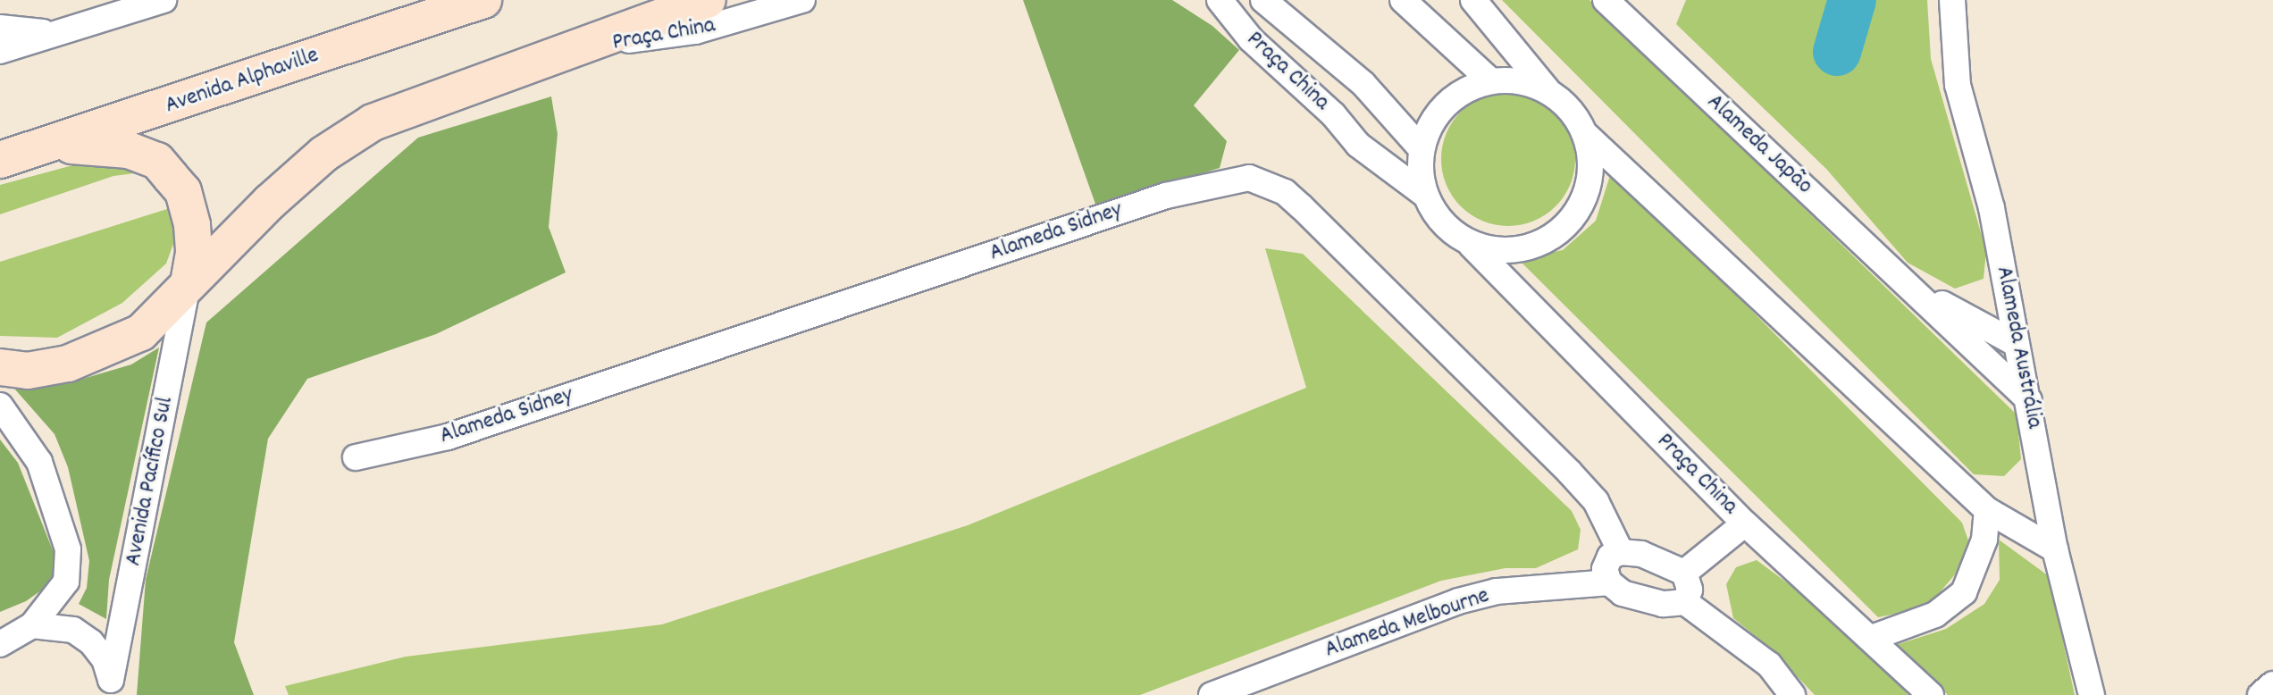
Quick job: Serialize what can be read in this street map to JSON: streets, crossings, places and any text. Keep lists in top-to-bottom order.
{
  "streets": {
    "main road": ["Avenida Alphaville"],
    "street": [
      "Praça China",
      "Alameda Japão",
      "Alameda Sidney",
      "Alameda Austrália",
      "Avenida Pacífico Sul",
      "Alameda Melbourne"
    ]
  },
  "crossings": [
    ["Alameda Japão", "Alameda Austrália"]
  ]
}
